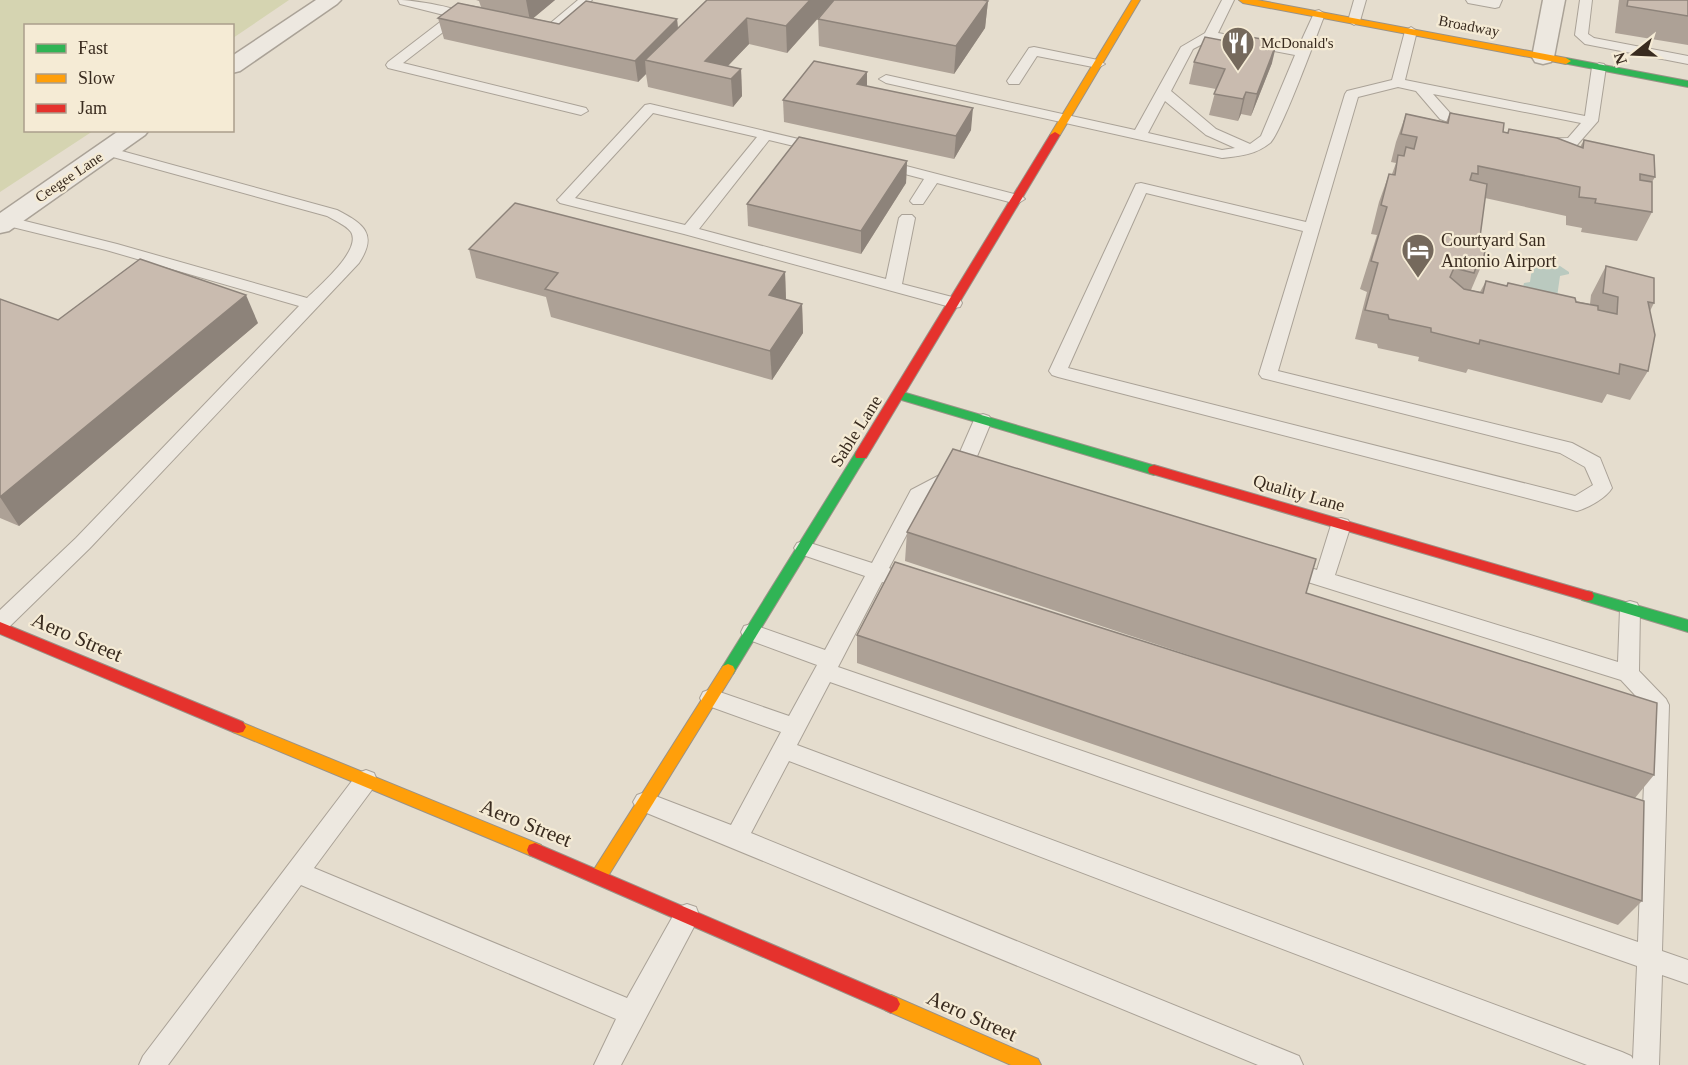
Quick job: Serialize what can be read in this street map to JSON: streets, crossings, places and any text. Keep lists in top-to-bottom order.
{
  "streets": {
    "street": [
      "Broadway",
      "Ceegee Lane",
      "Sable Lane",
      "Quality Lane",
      "Aero Street"
    ]
  },
  "crossings": [
    ["Sable Lane", "Quality Lane"],
    ["Sable Lane", "Aero Street"]
  ],
  "places": {
    "restaurant": ["McDonald's"],
    "hotel": ["Courtyard San Antonio Airport"]
  },
  "legend": ["Fast", "Slow", "Jam"],
  "north": "left"
}
